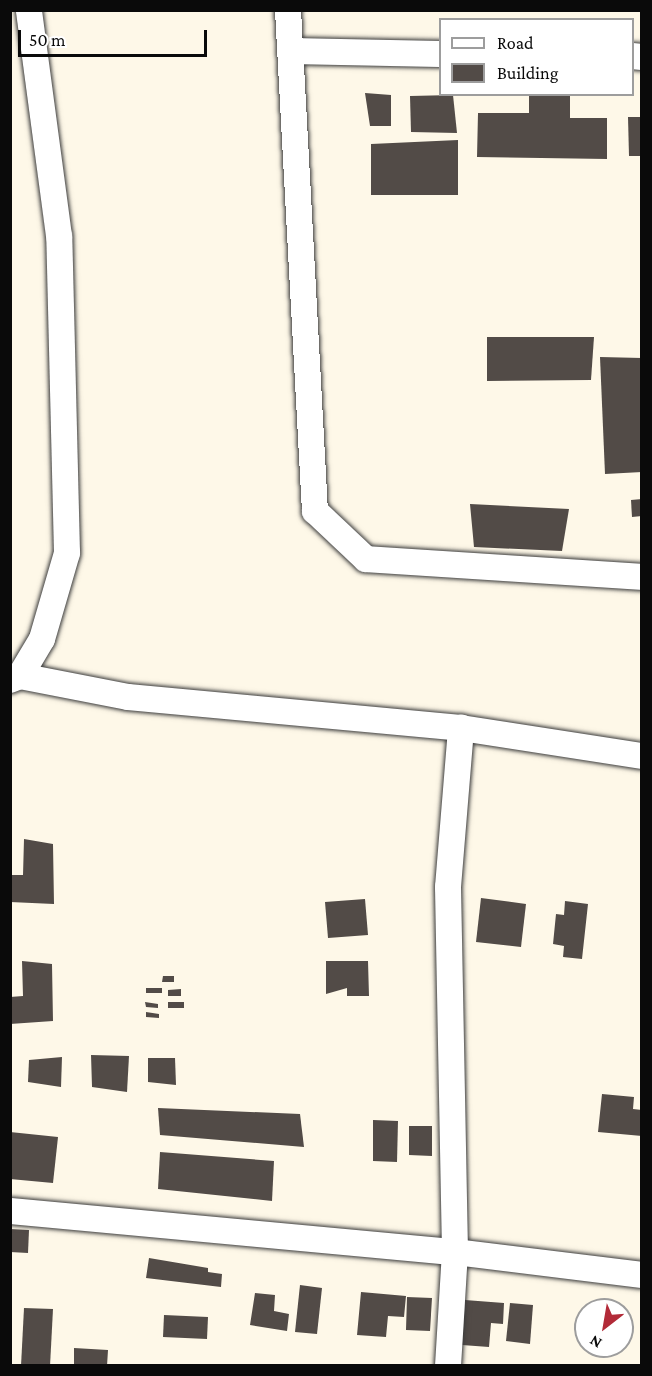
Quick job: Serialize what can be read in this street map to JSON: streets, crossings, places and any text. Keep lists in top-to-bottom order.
{
  "legend": ["Road", "Building"],
  "scale_bar": "50 m",
  "north": "bottom left"
}
